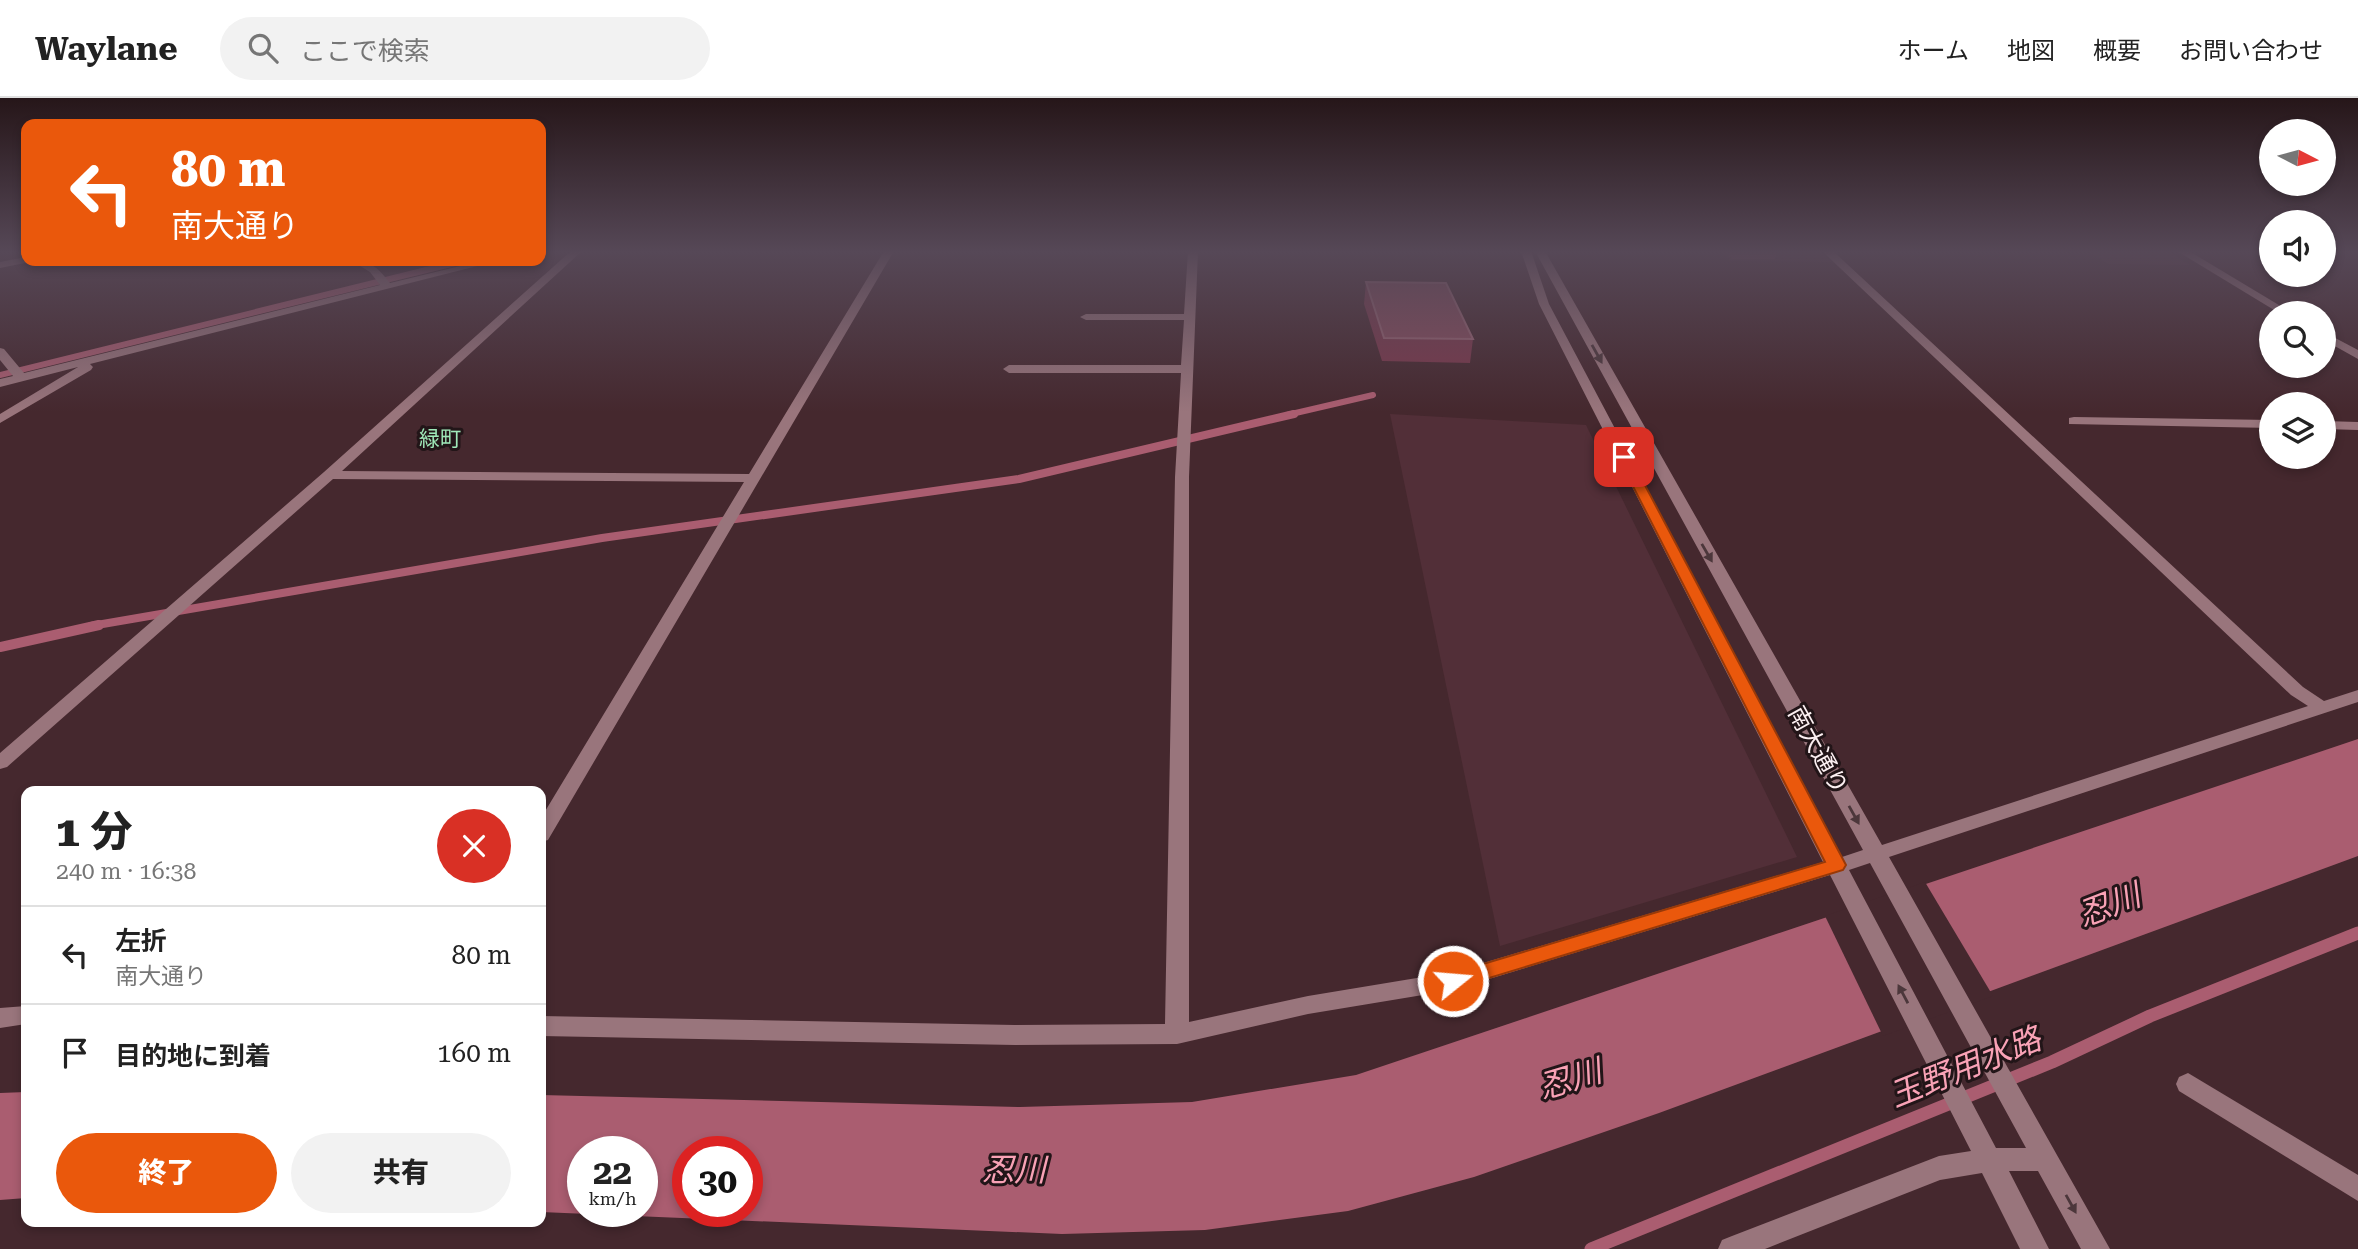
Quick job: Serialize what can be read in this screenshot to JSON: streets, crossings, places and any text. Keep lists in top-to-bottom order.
{
  "streets": {
    "street": ["南大通り"]
  },
  "districts": ["緑町"],
  "water": ["忍川", "玉野用水路"],
  "north": "right",
  "page": {
    "header": "Waylane",
    "search": "ここで検索",
    "nav": [
      "ホーム",
      "地図",
      "概要",
      "お問い合わせ"
    ],
    "turn": ["80 m", "南大通り"],
    "heading": ["1 分", "240 m · 16:38"],
    "list": [
      {
        "name": "左折",
        "note": "南大通り",
        "value": "80 m"
      },
      {
        "name": "目的地に到着",
        "value": "160 m"
      }
    ],
    "buttons": ["終了", "共有"],
    "speed": "22 km/h",
    "limit": "30"
  }
}
